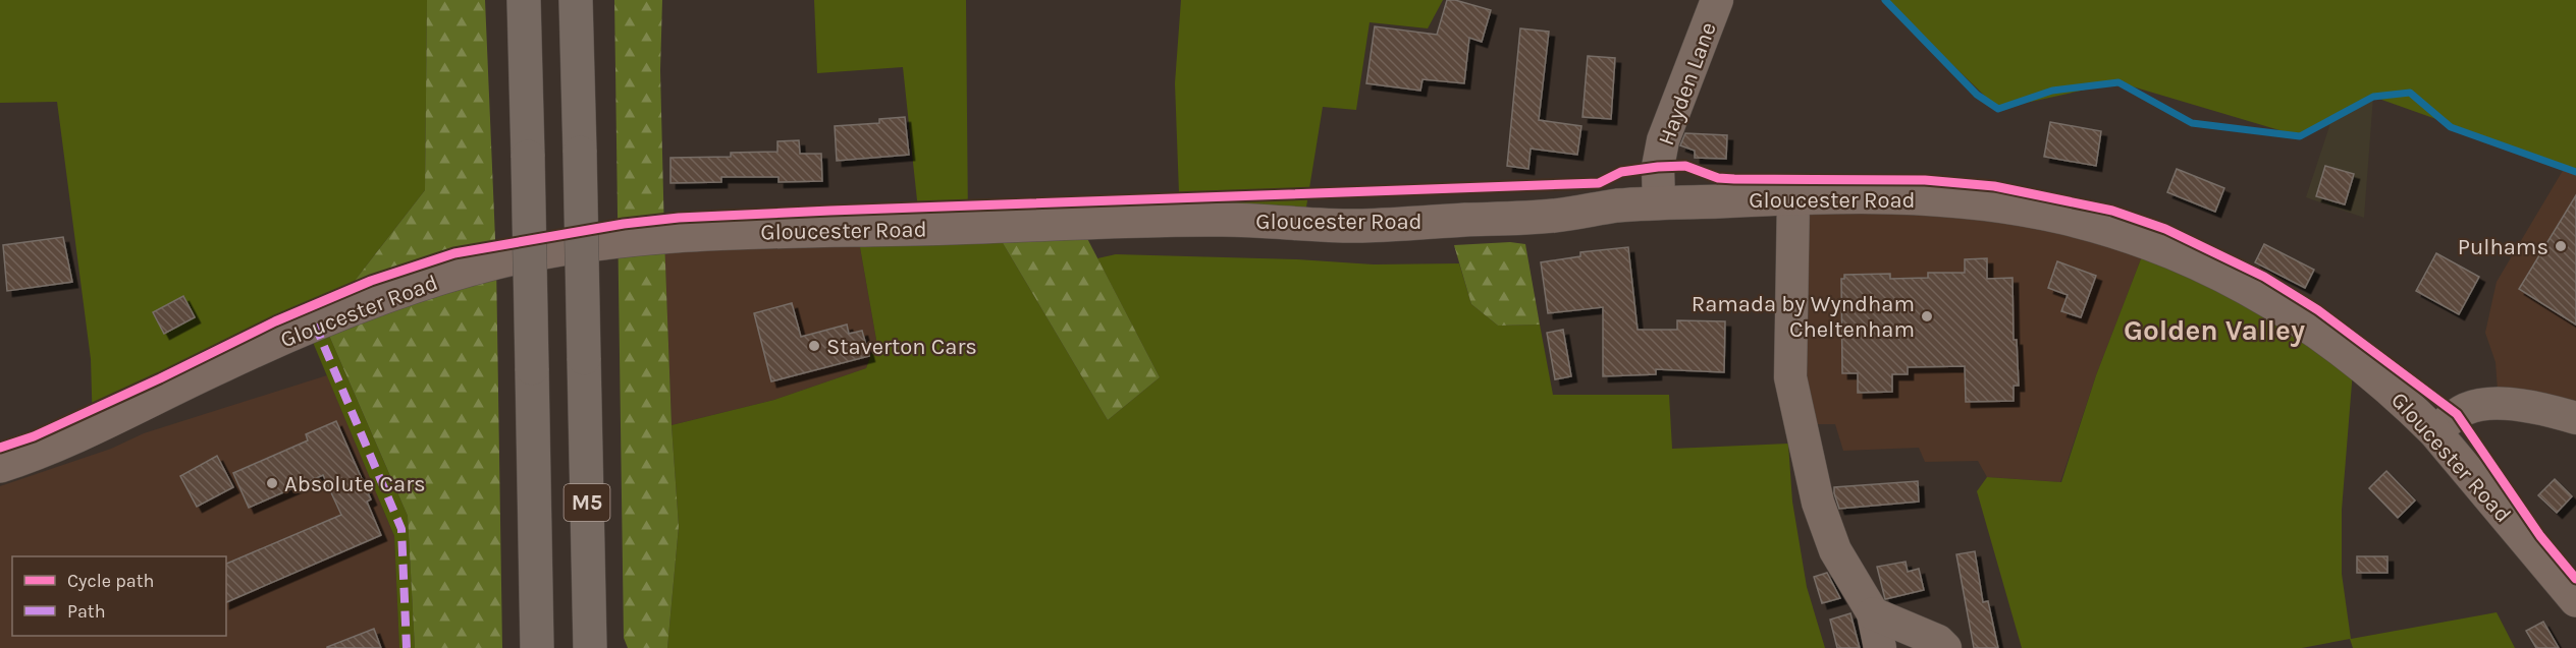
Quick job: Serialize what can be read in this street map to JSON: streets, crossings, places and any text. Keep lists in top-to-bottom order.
{
  "streets": {
    "highway": ["M5"],
    "main road": ["Gloucester Road"],
    "street": ["Hayden Lane"]
  },
  "crossings": [
    ["Hayden Lane", "Gloucester Road"]
  ],
  "districts": ["Golden Valley"],
  "places": [
    "Pulhams",
    "Ramada by Wyndham Cheltenham",
    "Staverton Cars",
    "Absolute Cars"
  ],
  "legend": ["Cycle path", "Path"]
}
